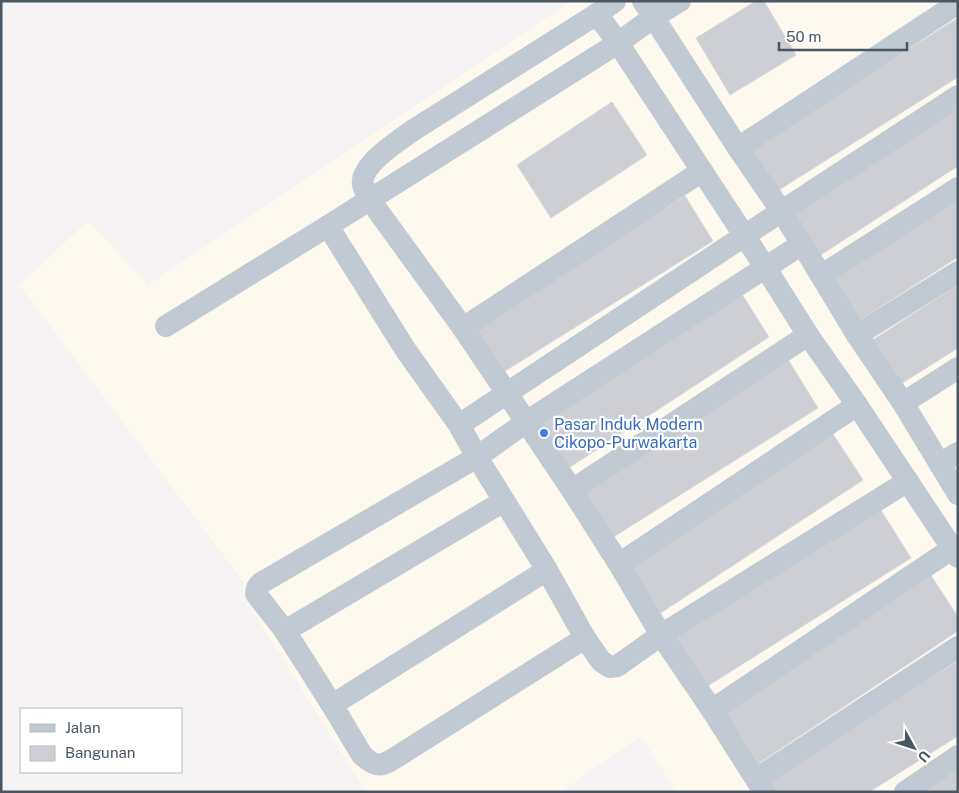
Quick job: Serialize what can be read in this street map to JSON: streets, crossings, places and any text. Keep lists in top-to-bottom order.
{
  "places": ["Pasar Induk Modern Cikopo-Purwakarta"],
  "legend": ["Jalan", "Bangunan"],
  "scale_bar": "50 m",
  "north": "bottom right"
}
